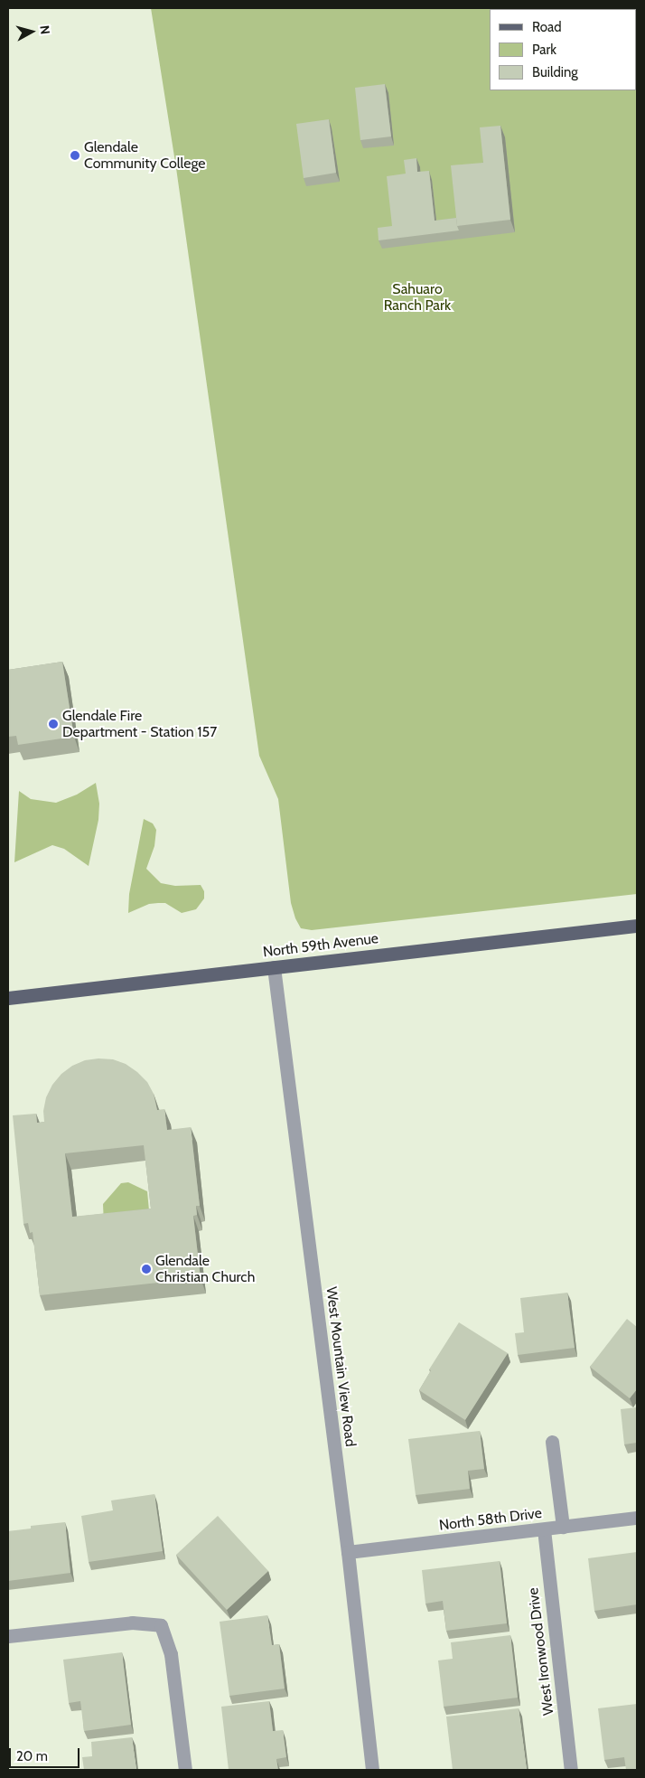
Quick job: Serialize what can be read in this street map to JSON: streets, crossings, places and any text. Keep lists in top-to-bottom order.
{
  "streets": {
    "main road": ["North 59th Avenue"],
    "street": ["West Mountain View Road", "North 58th Drive", "West Ironwood Drive"]
  },
  "crossings": [
    ["North 59th Avenue", "West Mountain View Road"],
    ["West Mountain View Road", "North 58th Drive"],
    ["North 58th Drive", "West Ironwood Drive"]
  ],
  "parks": ["Sahuaro Ranch Park"],
  "places": ["Glendale Community College", "Glendale Fire Department - Station 157", "Glendale Christian Church"],
  "legend": ["Road", "Park", "Building"],
  "scale_bar": "20 m",
  "north": "right"
}
